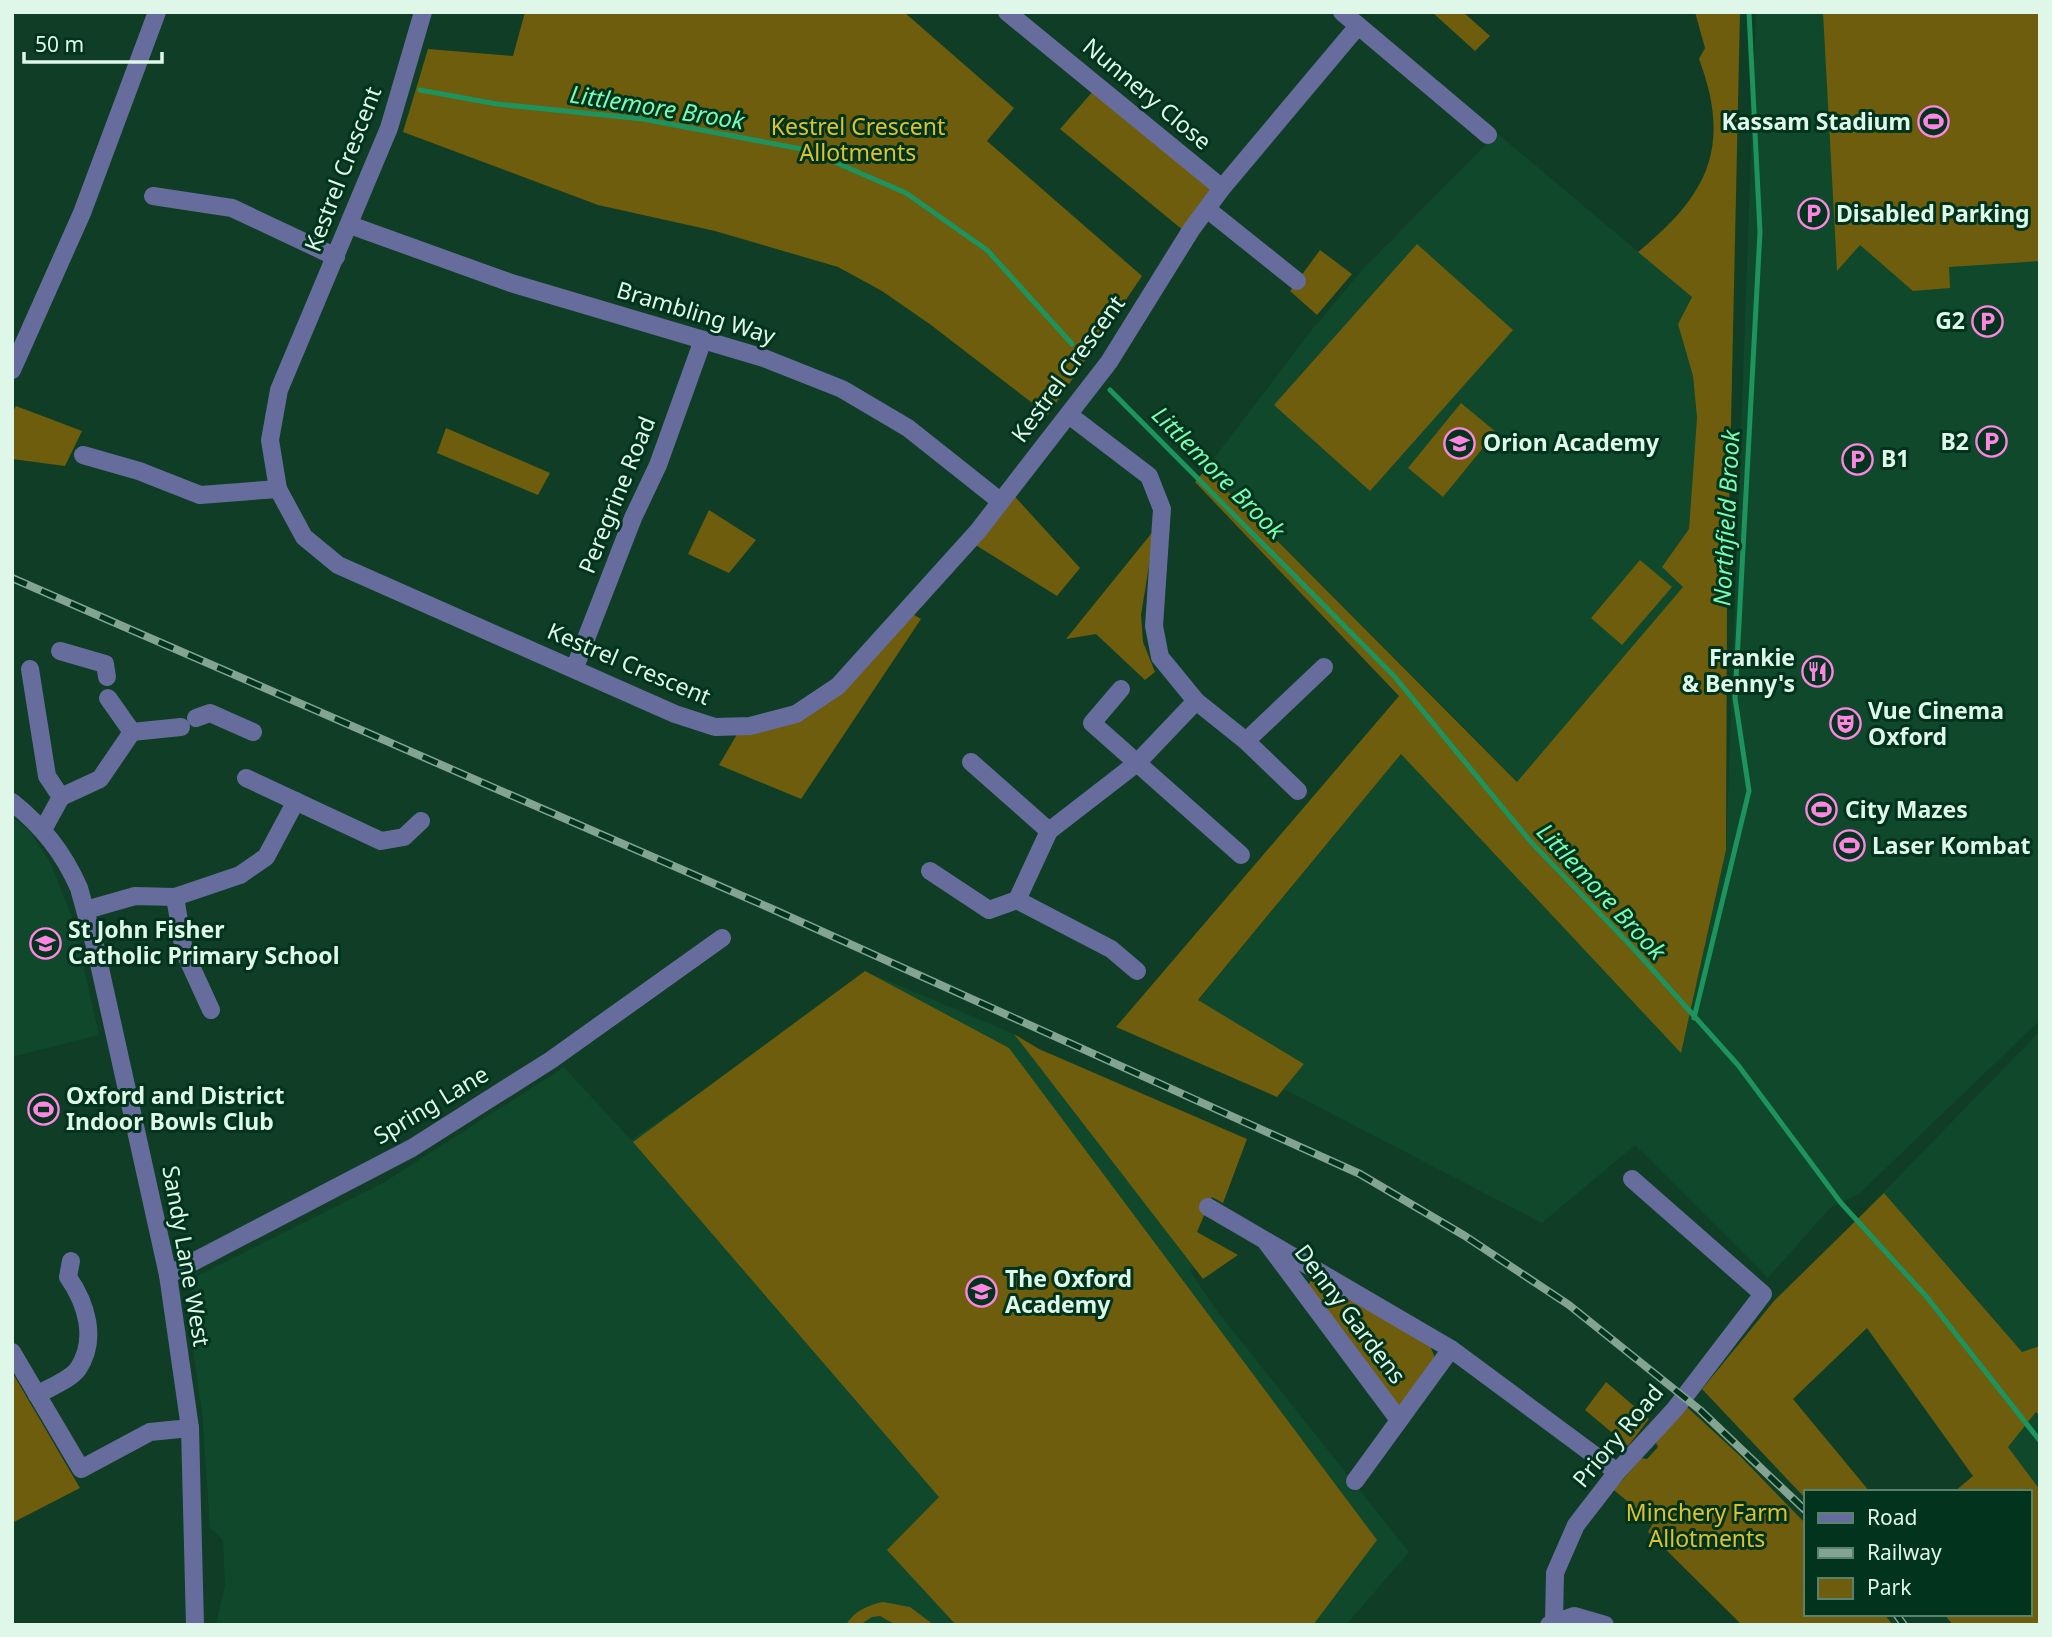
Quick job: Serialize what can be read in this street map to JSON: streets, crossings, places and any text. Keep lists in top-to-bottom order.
{
  "streets": {
    "street": [
      "Nunnery Close",
      "Kestrel Crescent",
      "Brambling Way",
      "Peregrine Road",
      "Spring Lane",
      "Sandy Lane West",
      "Denny Gardens",
      "Priory Road"
    ]
  },
  "crossings": [
    ["Nunnery Close", "Kestrel Crescent"],
    ["Kestrel Crescent", "Brambling Way"],
    ["Kestrel Crescent", "Peregrine Road"],
    ["Brambling Way", "Peregrine Road"],
    ["Spring Lane", "Sandy Lane West"],
    ["Denny Gardens", "Priory Road"]
  ],
  "water": ["Littlemore Brook", "Northfield Brook"],
  "parks": ["Kestrel Crescent Allotments", "Minchery Farm Allotments"],
  "places": {
    "sports": [
      "Kassam Stadium",
      "City Mazes",
      "Laser Kombat",
      "Oxford and District Indoor Bowls Club"
    ],
    "parking": [
      "Disabled Parking",
      "G2",
      "B2",
      "B1"
    ],
    "school or university": ["Orion Academy", "St John Fisher Catholic Primary School", "The Oxford Academy"],
    "restaurant": ["Frankie & Benny's"],
    "theatre": ["Vue Cinema Oxford"]
  },
  "legend": ["Road", "Railway", "Park"],
  "scale_bar": "50 m"
}
